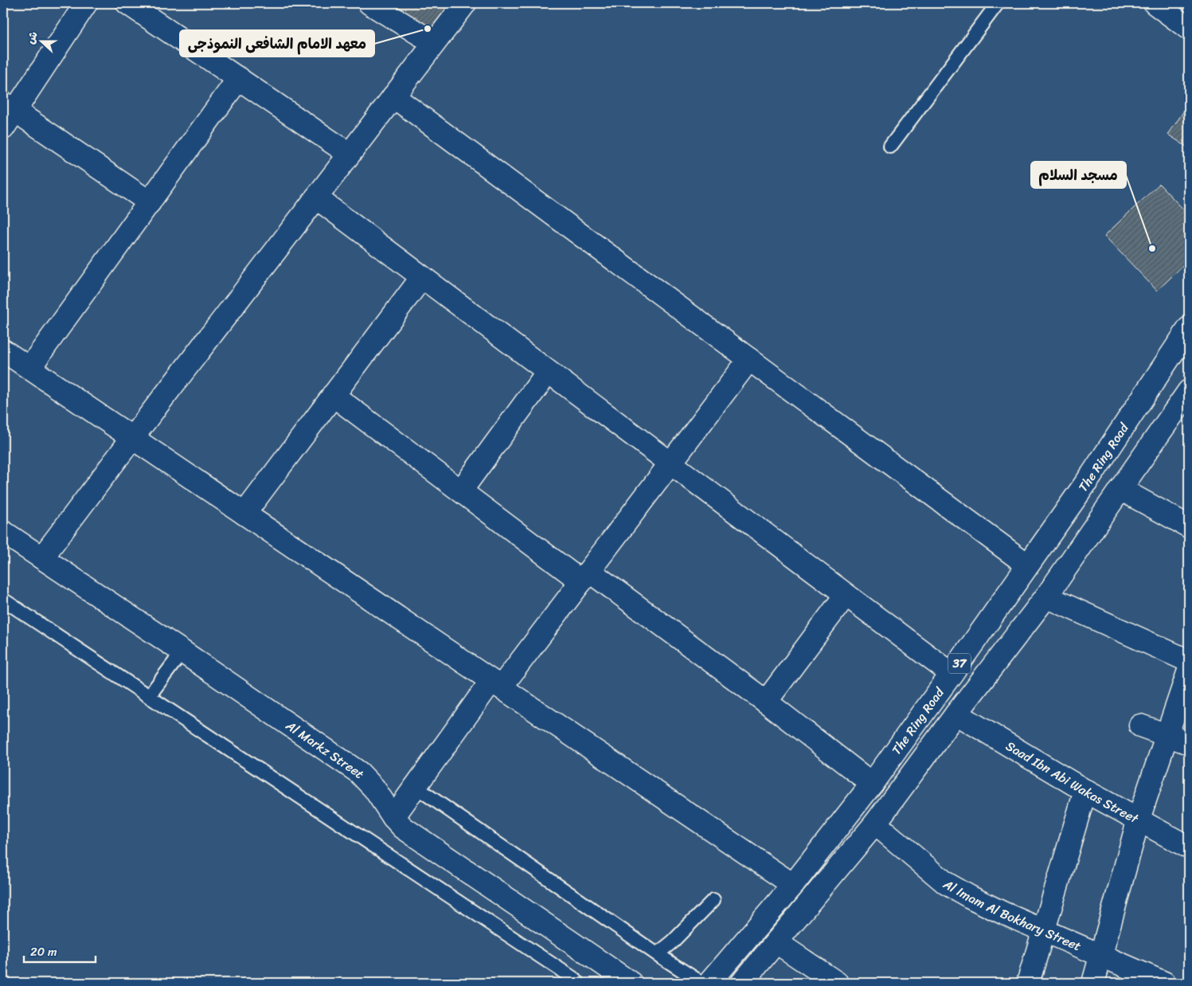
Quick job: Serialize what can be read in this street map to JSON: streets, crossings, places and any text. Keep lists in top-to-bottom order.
{
  "streets": {
    "street": [
      "The Ring Road",
      "37",
      "Al Markz Street",
      "Saad Ibn Abi Wakas Street",
      "Al Imam Al Bokhary Street"
    ]
  },
  "crossings": [
    ["The Ring Road", "Saad Ibn Abi Wakas Street"],
    ["The Ring Road", "Al Imam Al Bokhary Street"]
  ],
  "places": ["معهد الامام الشافعى النموذجى", "مسجد السلام"],
  "scale_bar": "20 m",
  "north": "left"
}
